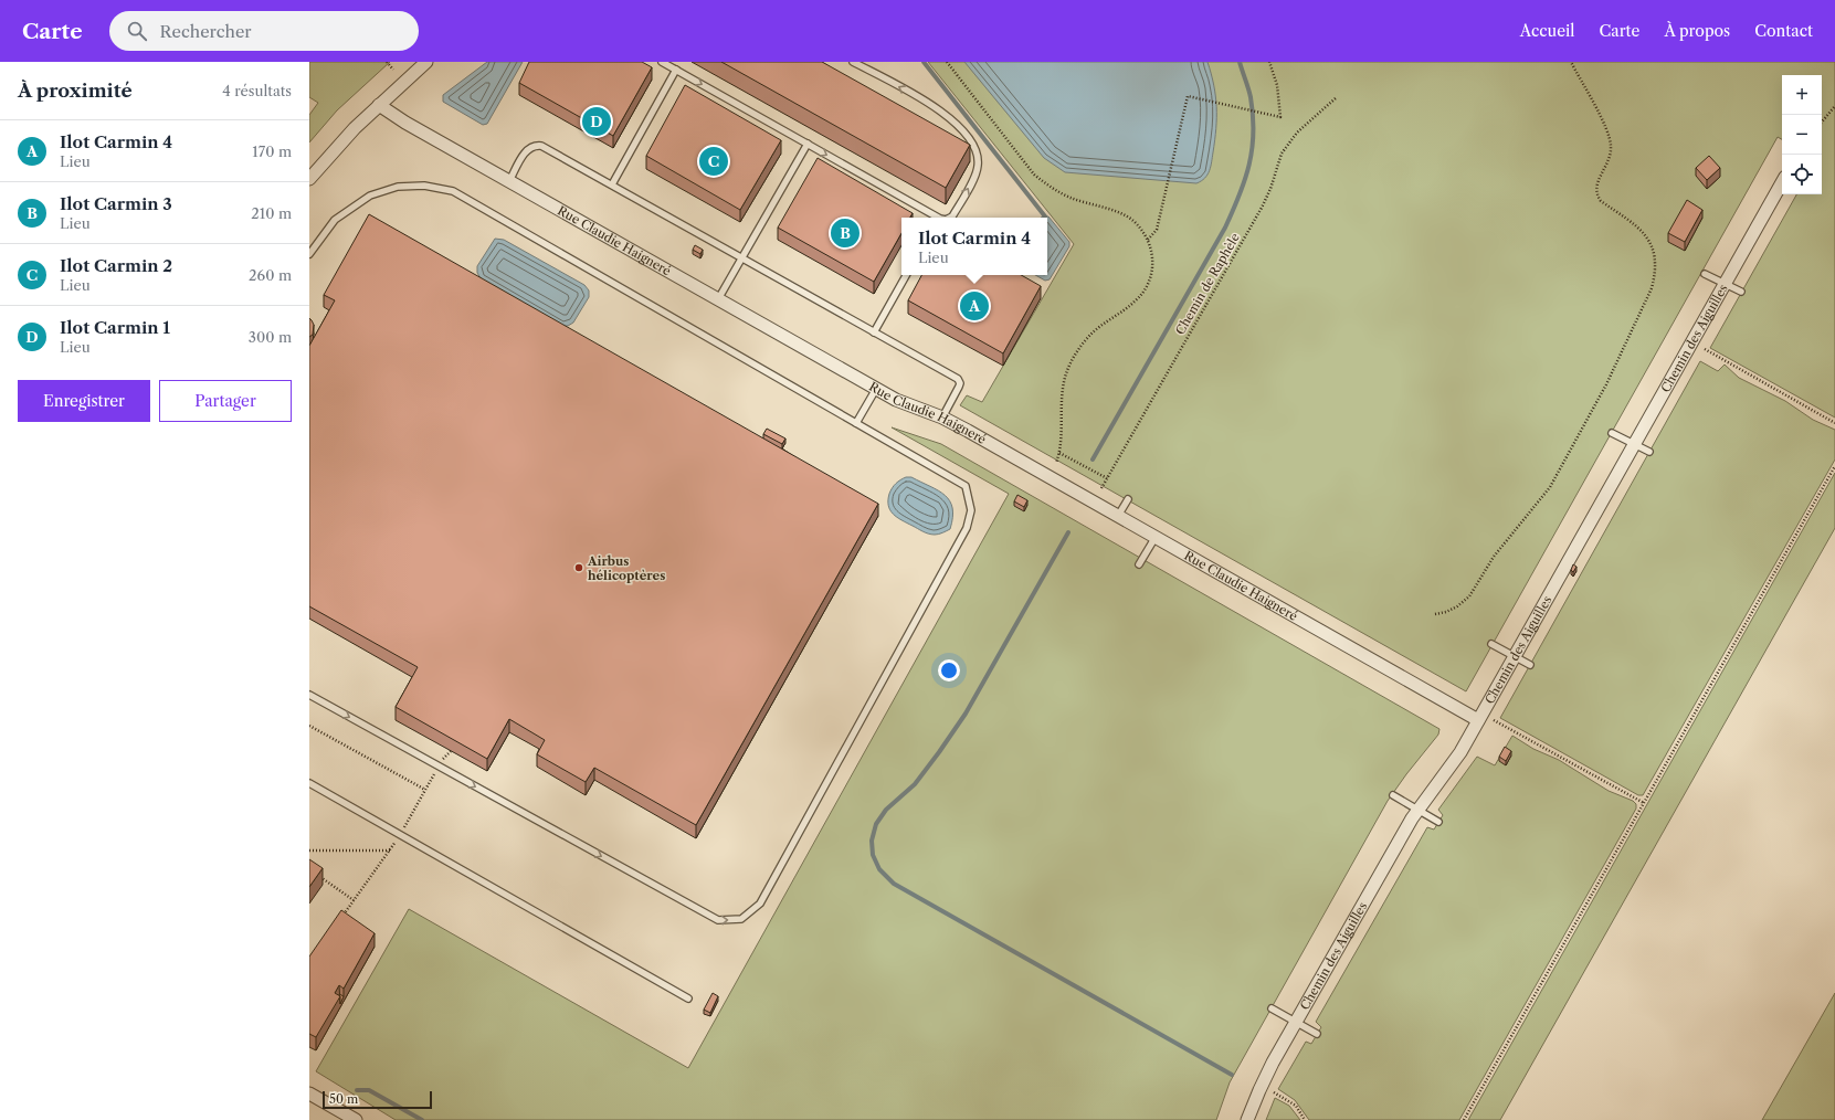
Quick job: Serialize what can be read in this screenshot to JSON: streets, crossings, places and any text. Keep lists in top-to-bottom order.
{
  "streets": {
    "street": ["Rue Claudie Haigneré", "Chemin des Aiguilles"],
    "path": ["Chemin de Raphèle"]
  },
  "crossings": [
    ["Rue Claudie Haigneré", "Chemin des Aiguilles"]
  ],
  "places": ["Airbus hélicoptères"],
  "scale_bar": "50 m",
  "page": {
    "header": "Carte",
    "search": "Rechercher",
    "nav": [
      "Accueil",
      "Carte",
      "À propos",
      "Contact"
    ],
    "heading": ["À proximité", "4 résultats"],
    "map_buttons": ["+", "−"],
    "pins": [
      "D",
      "C",
      "B",
      "A"
    ],
    "list": [
      {
        "mark": "A",
        "name": "Ilot Carmin 4",
        "note": "Lieu",
        "value": "170 m"
      },
      {
        "mark": "B",
        "name": "Ilot Carmin 3",
        "note": "Lieu",
        "value": "210 m"
      },
      {
        "mark": "C",
        "name": "Ilot Carmin 2",
        "note": "Lieu",
        "value": "260 m"
      },
      {
        "mark": "D",
        "name": "Ilot Carmin 1",
        "note": "Lieu",
        "value": "300 m"
      }
    ],
    "popup": ["Ilot Carmin 4", "Lieu"],
    "buttons": ["Enregistrer", "Partager"],
    "scale": "50 m"
  }
}
